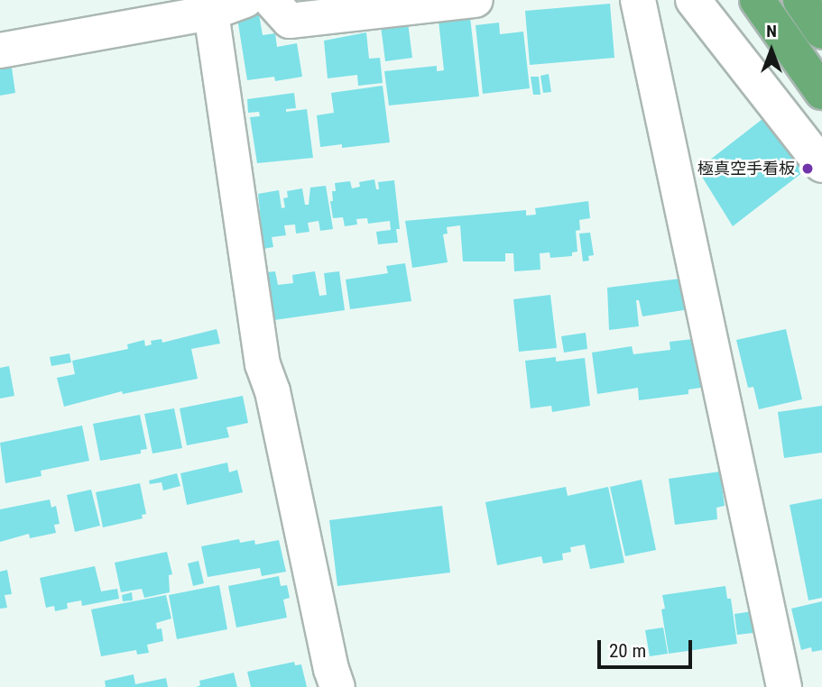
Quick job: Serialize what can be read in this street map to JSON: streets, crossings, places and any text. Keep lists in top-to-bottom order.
{
  "places": ["極真空手看板"],
  "scale_bar": "20 m",
  "north": "top"
}
